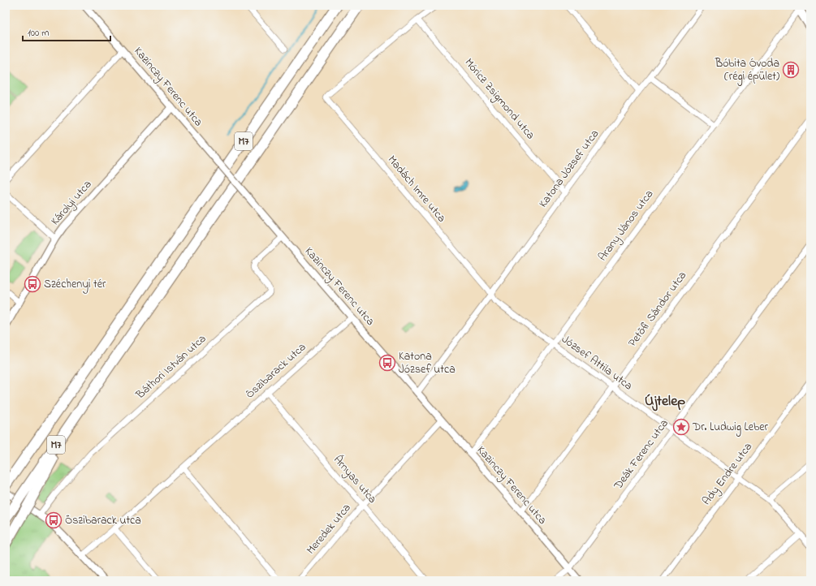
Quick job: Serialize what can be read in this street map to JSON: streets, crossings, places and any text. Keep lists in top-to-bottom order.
{
  "streets": {
    "highway": ["M7"],
    "street": [
      "Kazinczy Ferenc utca",
      "Móricz Zsigmond utca",
      "Katona József utca",
      "Madách Imre utca",
      "Károlyi utca",
      "Arany János utca",
      "Petőfi Sándor utca",
      "József Attila utca",
      "Báthori István utca",
      "Őszibarack utca",
      "Deák Ferenc utca",
      "Ady Endre utca",
      "Árnyas utca",
      "Meredek utca"
    ]
  },
  "crossings": [
    ["Kazinczy Ferenc utca", "Katona József utca"],
    ["Kazinczy Ferenc utca", "Károlyi utca"],
    ["Kazinczy Ferenc utca", "Arany János utca"],
    ["Kazinczy Ferenc utca", "Petőfi Sándor utca"],
    ["Kazinczy Ferenc utca", "Báthori István utca"],
    ["Kazinczy Ferenc utca", "Őszibarack utca"],
    ["Kazinczy Ferenc utca", "Deák Ferenc utca"],
    ["Kazinczy Ferenc utca", "Meredek utca"],
    ["Móricz Zsigmond utca", "Katona József utca"],
    ["Móricz Zsigmond utca", "Madách Imre utca"],
    ["Katona József utca", "Madách Imre utca"],
    ["Katona József utca", "József Attila utca"],
    ["Madách Imre utca", "József Attila utca"],
    ["Arany János utca", "József Attila utca"],
    ["Petőfi Sándor utca", "József Attila utca"],
    ["József Attila utca", "Deák Ferenc utca"],
    ["József Attila utca", "Ady Endre utca"],
    ["Őszibarack utca", "Árnyas utca"],
    ["Árnyas utca", "Meredek utca"]
  ],
  "districts": ["Újtelep"],
  "places": {
    "building": ["Bóbita Óvoda (régi épület)"],
    "bus stop": ["Széchenyi tér", "Katona József utca", "Őszibarack utca"],
    "place": ["Dr. Ludwig Leber"]
  },
  "scale_bar": "100 m"
}
